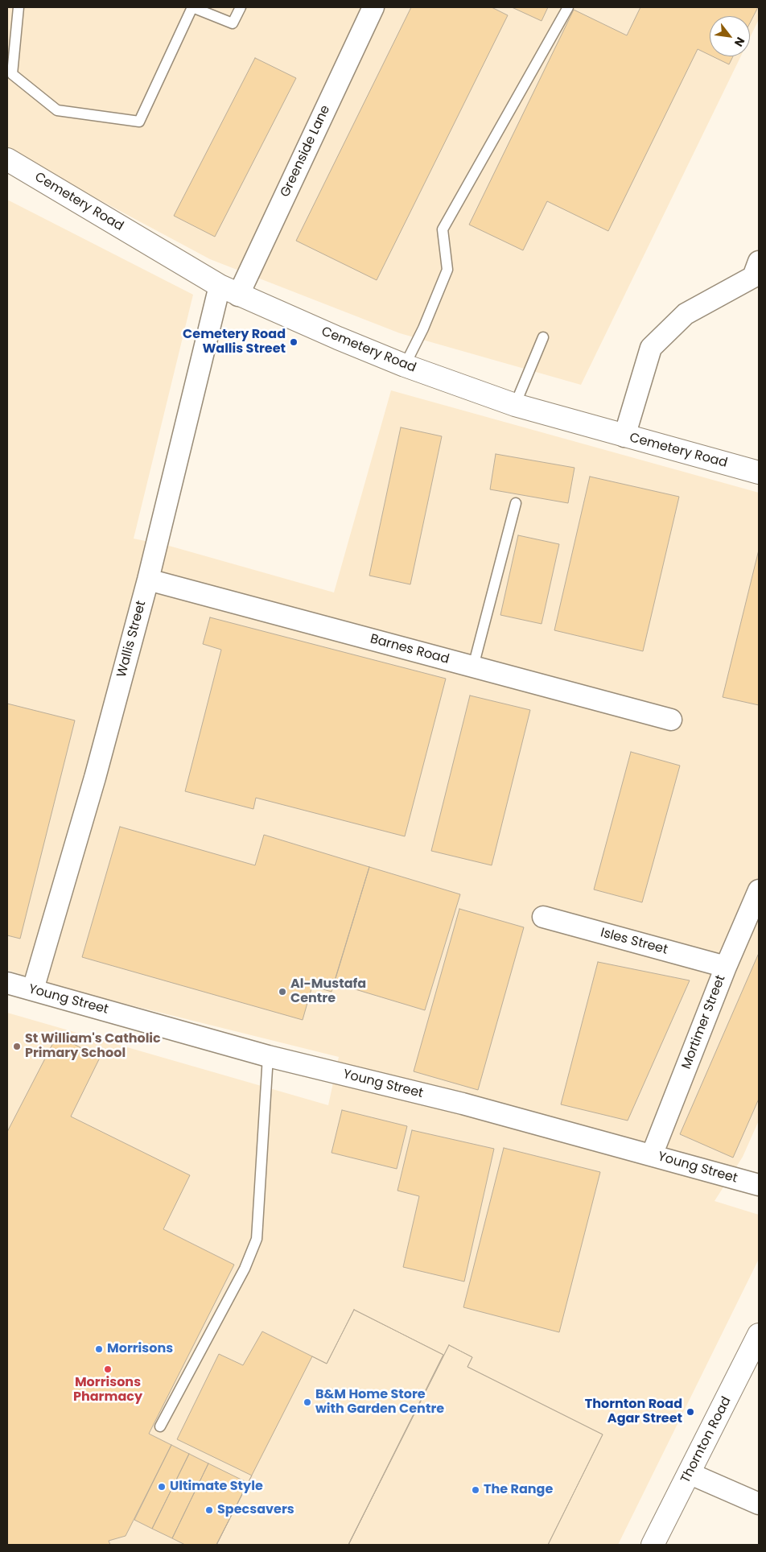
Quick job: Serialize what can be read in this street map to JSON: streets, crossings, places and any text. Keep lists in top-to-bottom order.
{
  "streets": {
    "street": [
      "Greenside Lane",
      "Cemetery Road",
      "Wallis Street",
      "Barnes Road",
      "Isles Street",
      "Young Street",
      "Mortimer Street",
      "Thornton Road"
    ]
  },
  "crossings": [
    ["Greenside Lane", "Cemetery Road"],
    ["Greenside Lane", "Wallis Street"],
    ["Cemetery Road", "Wallis Street"],
    ["Wallis Street", "Barnes Road"],
    ["Wallis Street", "Young Street"],
    ["Isles Street", "Mortimer Street"],
    ["Young Street", "Mortimer Street"]
  ],
  "places": [
    "Cemetery Road Wallis Street",
    "Al-Mustafa Centre",
    "St William's Catholic Primary School",
    "Morrisons",
    "Morrisons Pharmacy",
    "B&M Home Store with Garden Centre",
    "Thornton Road Agar Street",
    "Ultimate Style",
    "The Range",
    "Specsavers"
  ],
  "north": "bottom right"
}
